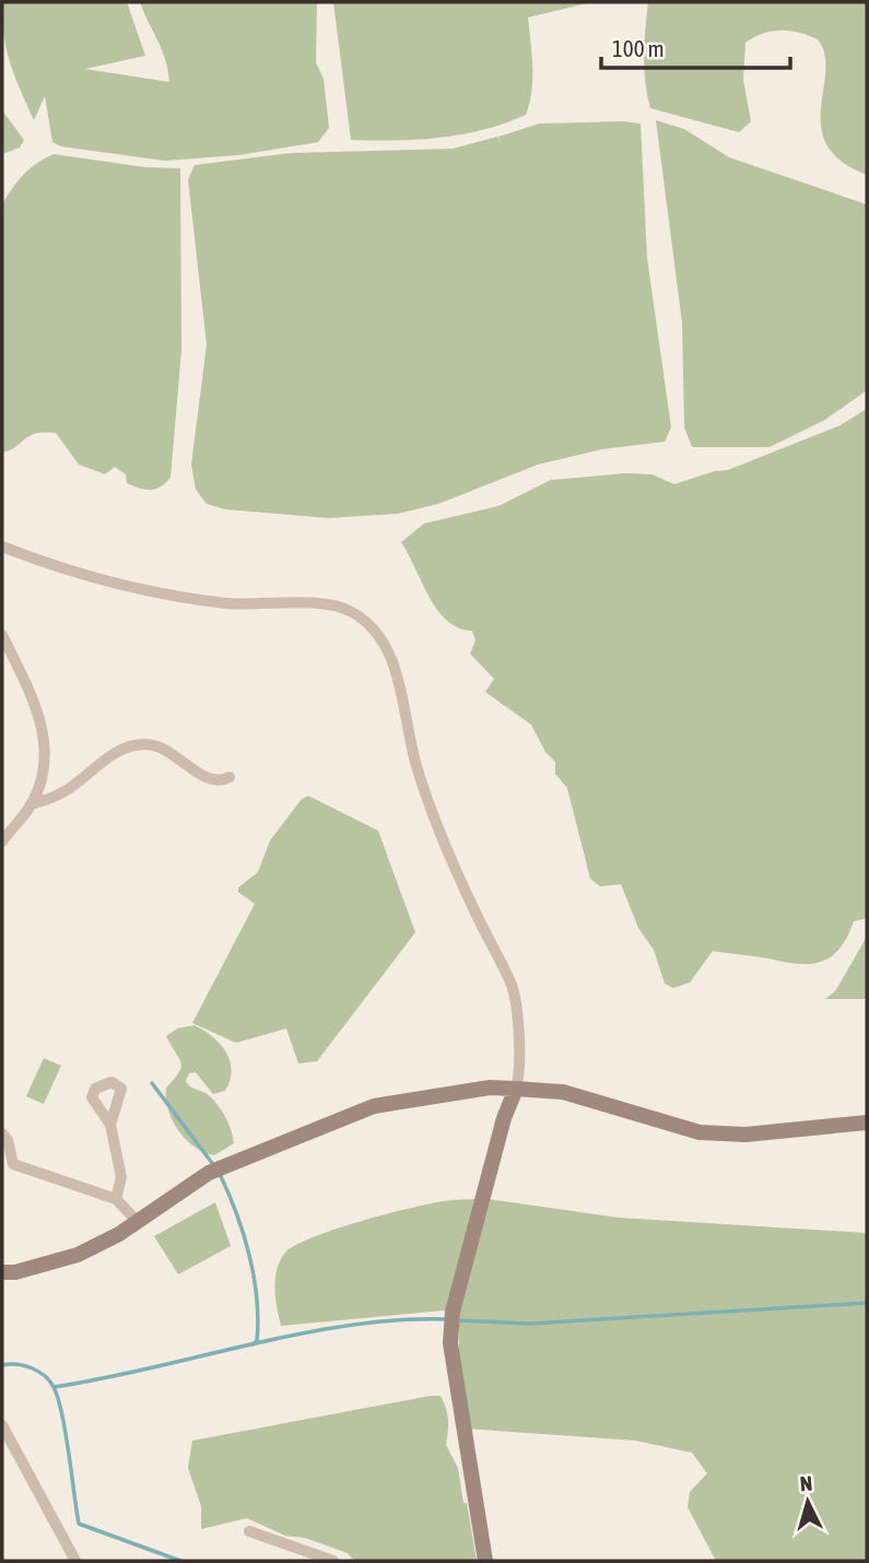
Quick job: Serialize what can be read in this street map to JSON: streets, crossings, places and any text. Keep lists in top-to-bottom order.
{
  "scale_bar": "100 m",
  "north": "top"
}
